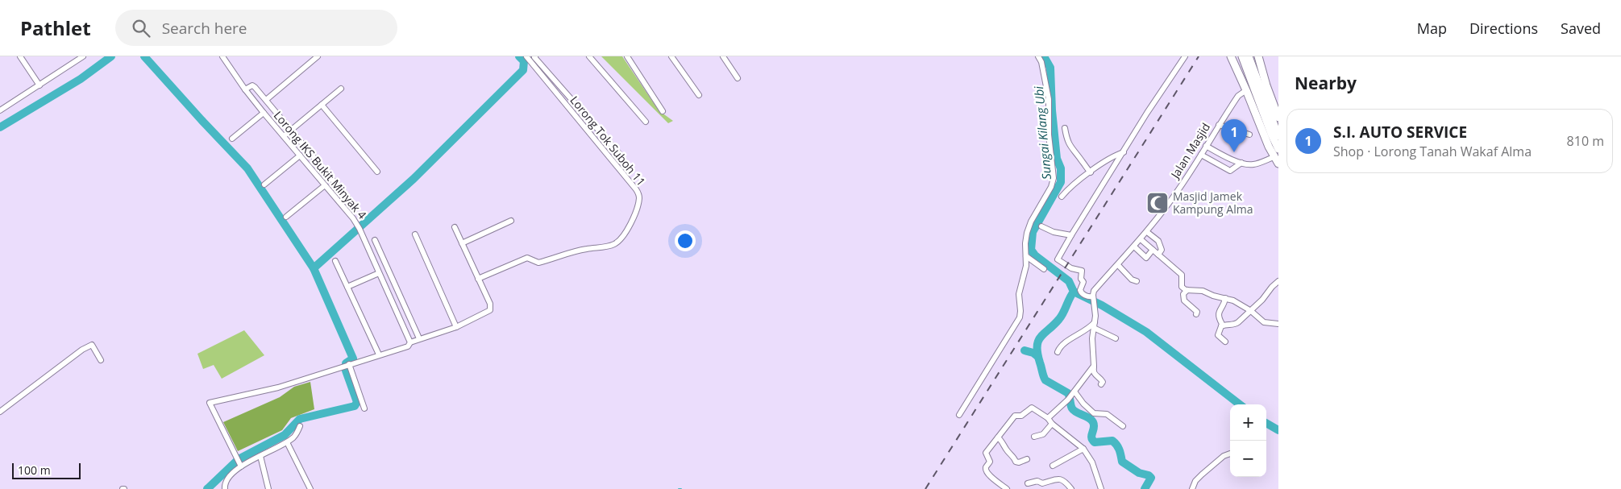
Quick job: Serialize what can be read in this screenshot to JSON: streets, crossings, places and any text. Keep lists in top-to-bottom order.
{
  "streets": {
    "street": ["Lorong Tok Suboh 11", "Jalan Masjid", "Lorong IKS Bukit Minyak 4"]
  },
  "water": ["Sungai Kilang Ubi"],
  "places": {
    "mosque": ["Masjid Jamek Kampung Alma"]
  },
  "scale_bar": "100 m",
  "page": {
    "header": "Pathlet",
    "search": "Search here",
    "nav": ["Map", "Directions", "Saved"],
    "heading": "Nearby",
    "list": [
      {
        "mark": "1",
        "name": "S.I. AUTO SERVICE",
        "note": "Shop · Lorong Tanah Wakaf Alma",
        "value": "810 m"
      }
    ],
    "pins": "1",
    "map_buttons": ["+", "−"],
    "scale": "100 m"
  }
}
